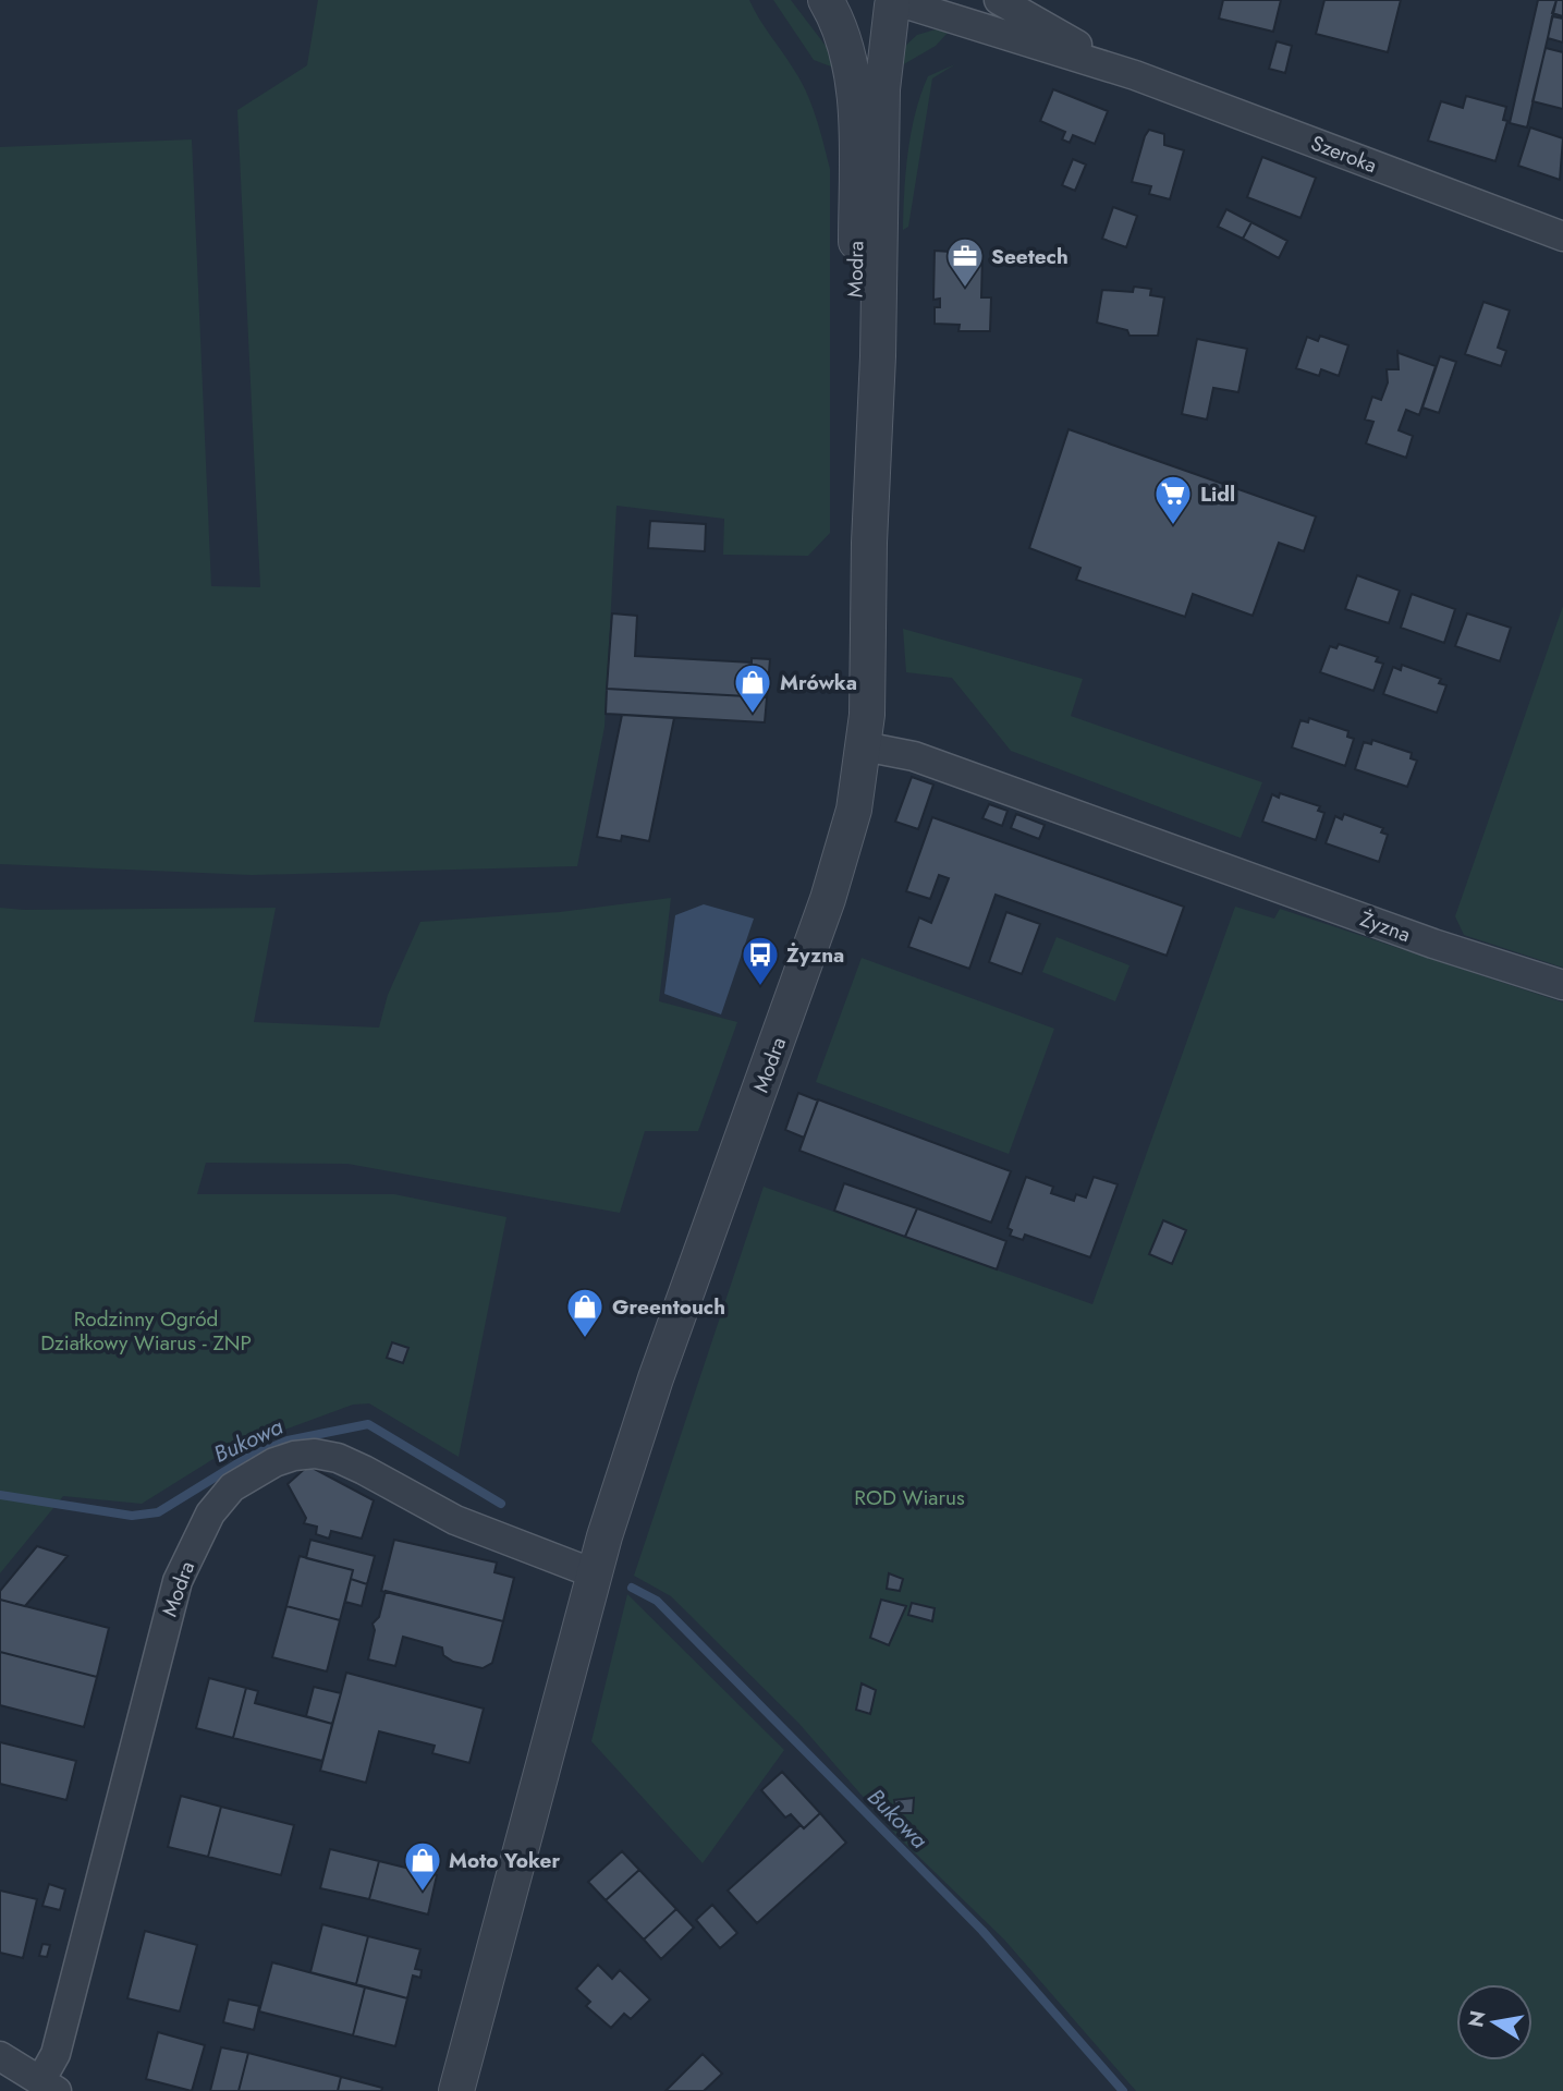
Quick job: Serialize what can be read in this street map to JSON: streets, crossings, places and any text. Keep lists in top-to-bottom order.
{
  "streets": {
    "street": ["Szeroka", "Modra", "Żyzna"]
  },
  "crossings": [
    ["Szeroka", "Modra"],
    ["Modra", "Żyzna"]
  ],
  "water": ["Bukowa"],
  "parks": ["Rodzinny Ogród Działkowy Wiarus - ZNP", "ROD Wiarus"],
  "places": {
    "office": ["Seetech"],
    "supermarket": ["Lidl"],
    "shop": ["Mrówka", "Greentouch", "Moto Yoker"],
    "bus stop": ["Żyzna"]
  },
  "north": "left"
}
